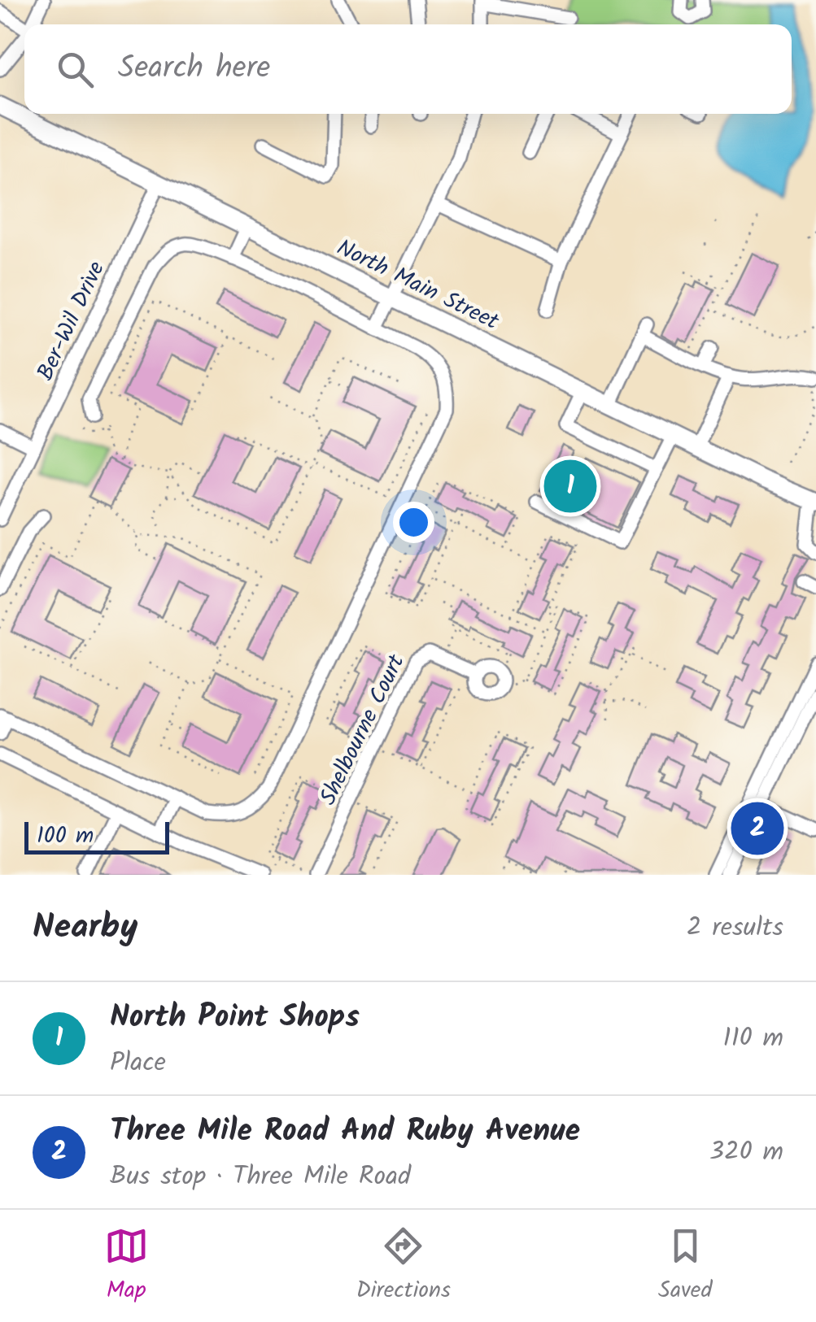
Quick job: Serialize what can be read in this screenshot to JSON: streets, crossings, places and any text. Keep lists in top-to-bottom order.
{
  "streets": {
    "main road": ["North Main Street"],
    "street": ["Ber-Wil Drive", "Shelbourne Court"]
  },
  "crossings": [
    ["North Main Street", "Ber-Wil Drive"]
  ],
  "scale_bar": "100 m",
  "page": {
    "search": "Search here",
    "pins": ["1", "2"],
    "scale": "100 m",
    "heading": ["Nearby", "2 results"],
    "list": [
      {
        "mark": "1",
        "name": "North Point Shops",
        "note": "Place",
        "value": "110 m"
      },
      {
        "mark": "2",
        "name": "Three Mile Road And Ruby Avenue",
        "note": "Bus stop · Three Mile Road",
        "value": "320 m"
      }
    ],
    "nav": ["Map", "Directions", "Saved"]
  }
}
